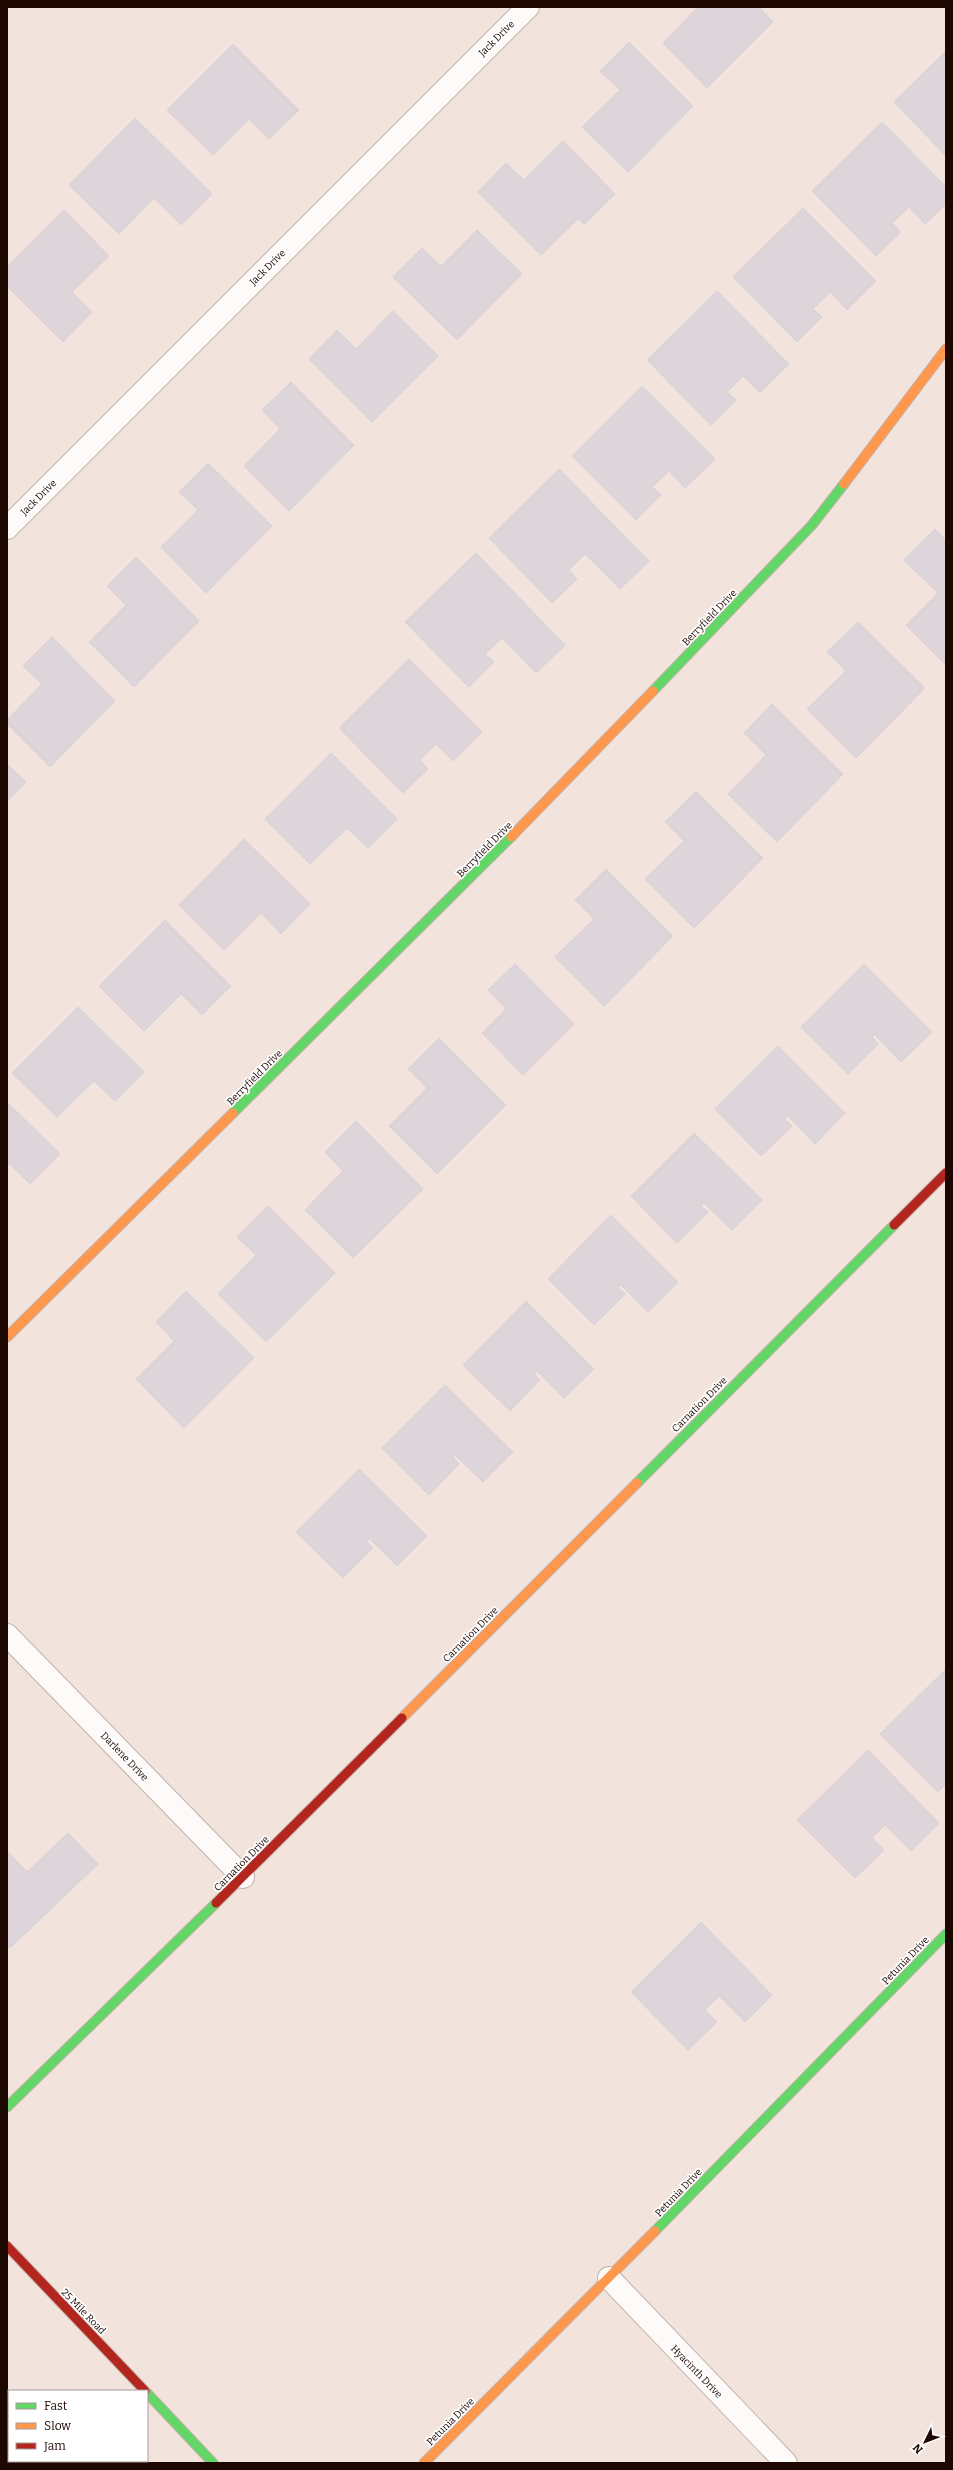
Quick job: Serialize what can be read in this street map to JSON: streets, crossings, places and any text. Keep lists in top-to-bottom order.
{
  "streets": {
    "street": [
      "Jack Drive",
      "Berryfield Drive",
      "Carnation Drive",
      "Darlene Drive",
      "Petunia Drive",
      "25 Mile Road",
      "Hyacinth Drive"
    ]
  },
  "crossings": [
    ["Carnation Drive", "Darlene Drive"],
    ["Petunia Drive", "Hyacinth Drive"]
  ],
  "legend": ["Fast", "Slow", "Jam"],
  "north": "bottom left"
}
